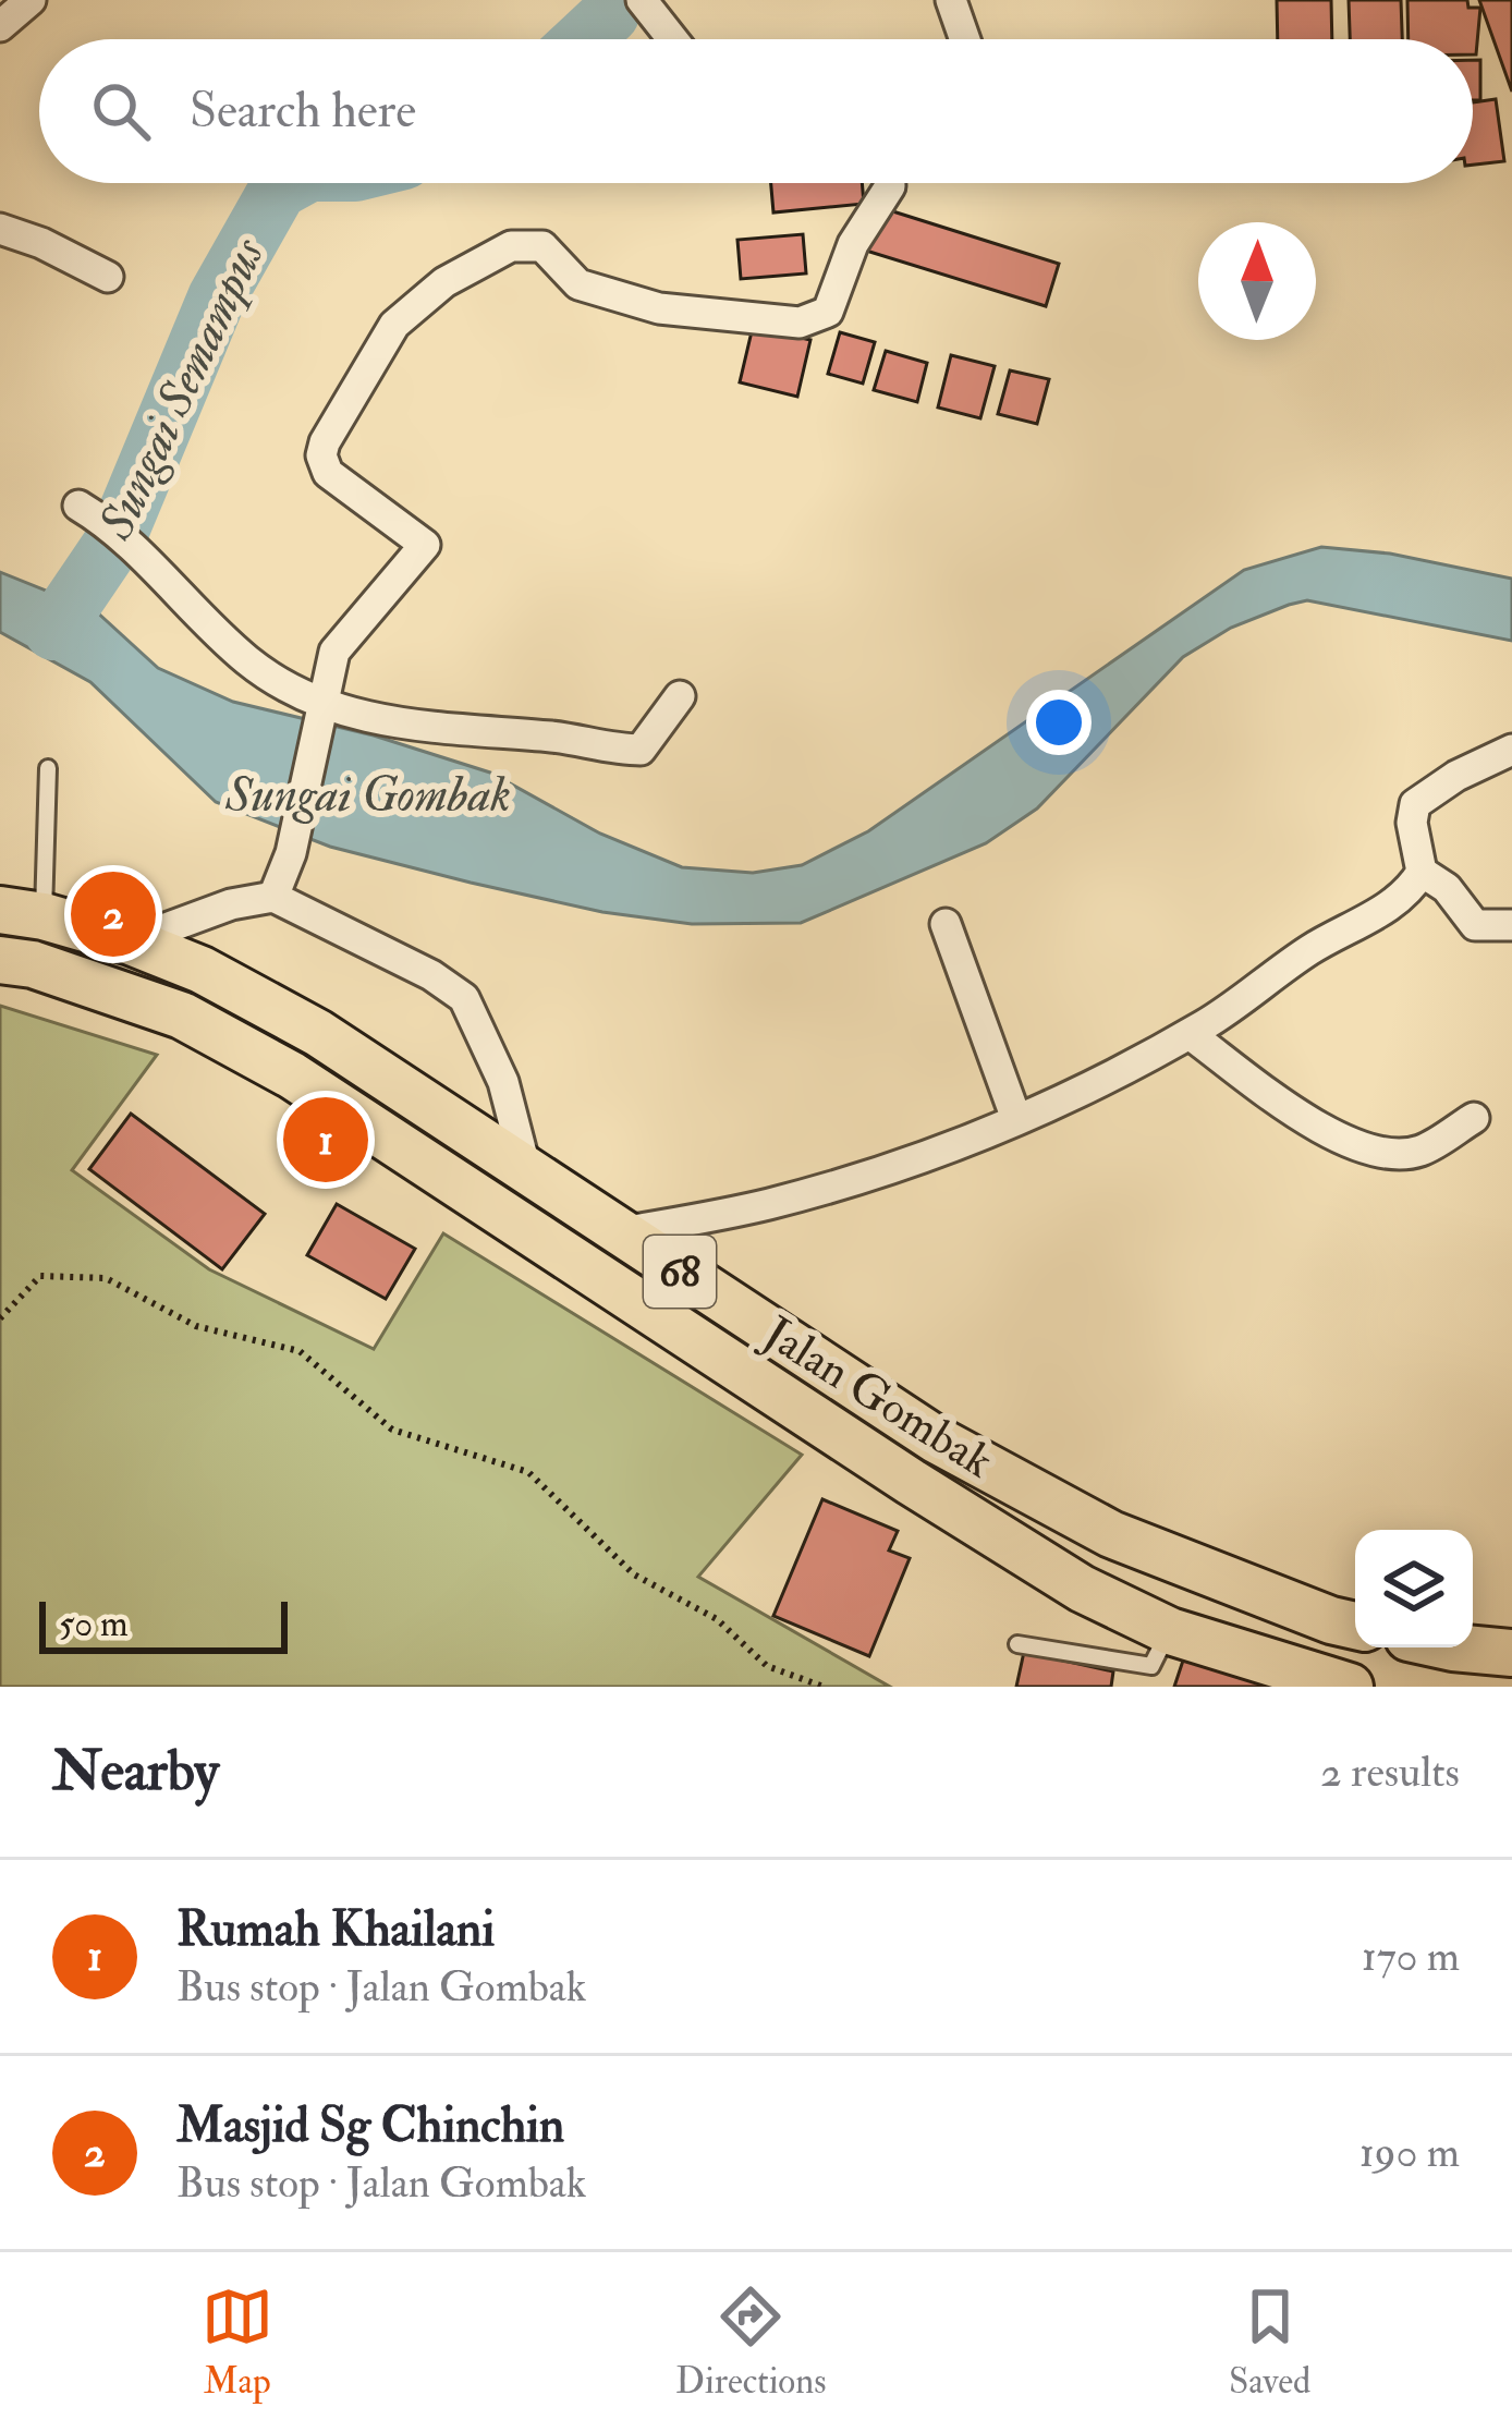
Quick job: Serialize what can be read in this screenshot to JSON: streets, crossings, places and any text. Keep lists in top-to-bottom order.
{
  "streets": {
    "main road": ["68", "Jalan Gombak"]
  },
  "water": ["Sungai Semampus", "Sungai Gombak"],
  "scale_bar": "50 m",
  "north": "top",
  "page": {
    "search": "Search here",
    "pins": ["2", "1"],
    "scale": "50 m",
    "heading": ["Nearby", "2 results"],
    "list": [
      {
        "mark": "1",
        "name": "Rumah Khailani",
        "note": "Bus stop · Jalan Gombak",
        "value": "170 m"
      },
      {
        "mark": "2",
        "name": "Masjid Sg Chinchin",
        "note": "Bus stop · Jalan Gombak",
        "value": "190 m"
      }
    ],
    "nav": ["Map", "Directions", "Saved"]
  }
}
